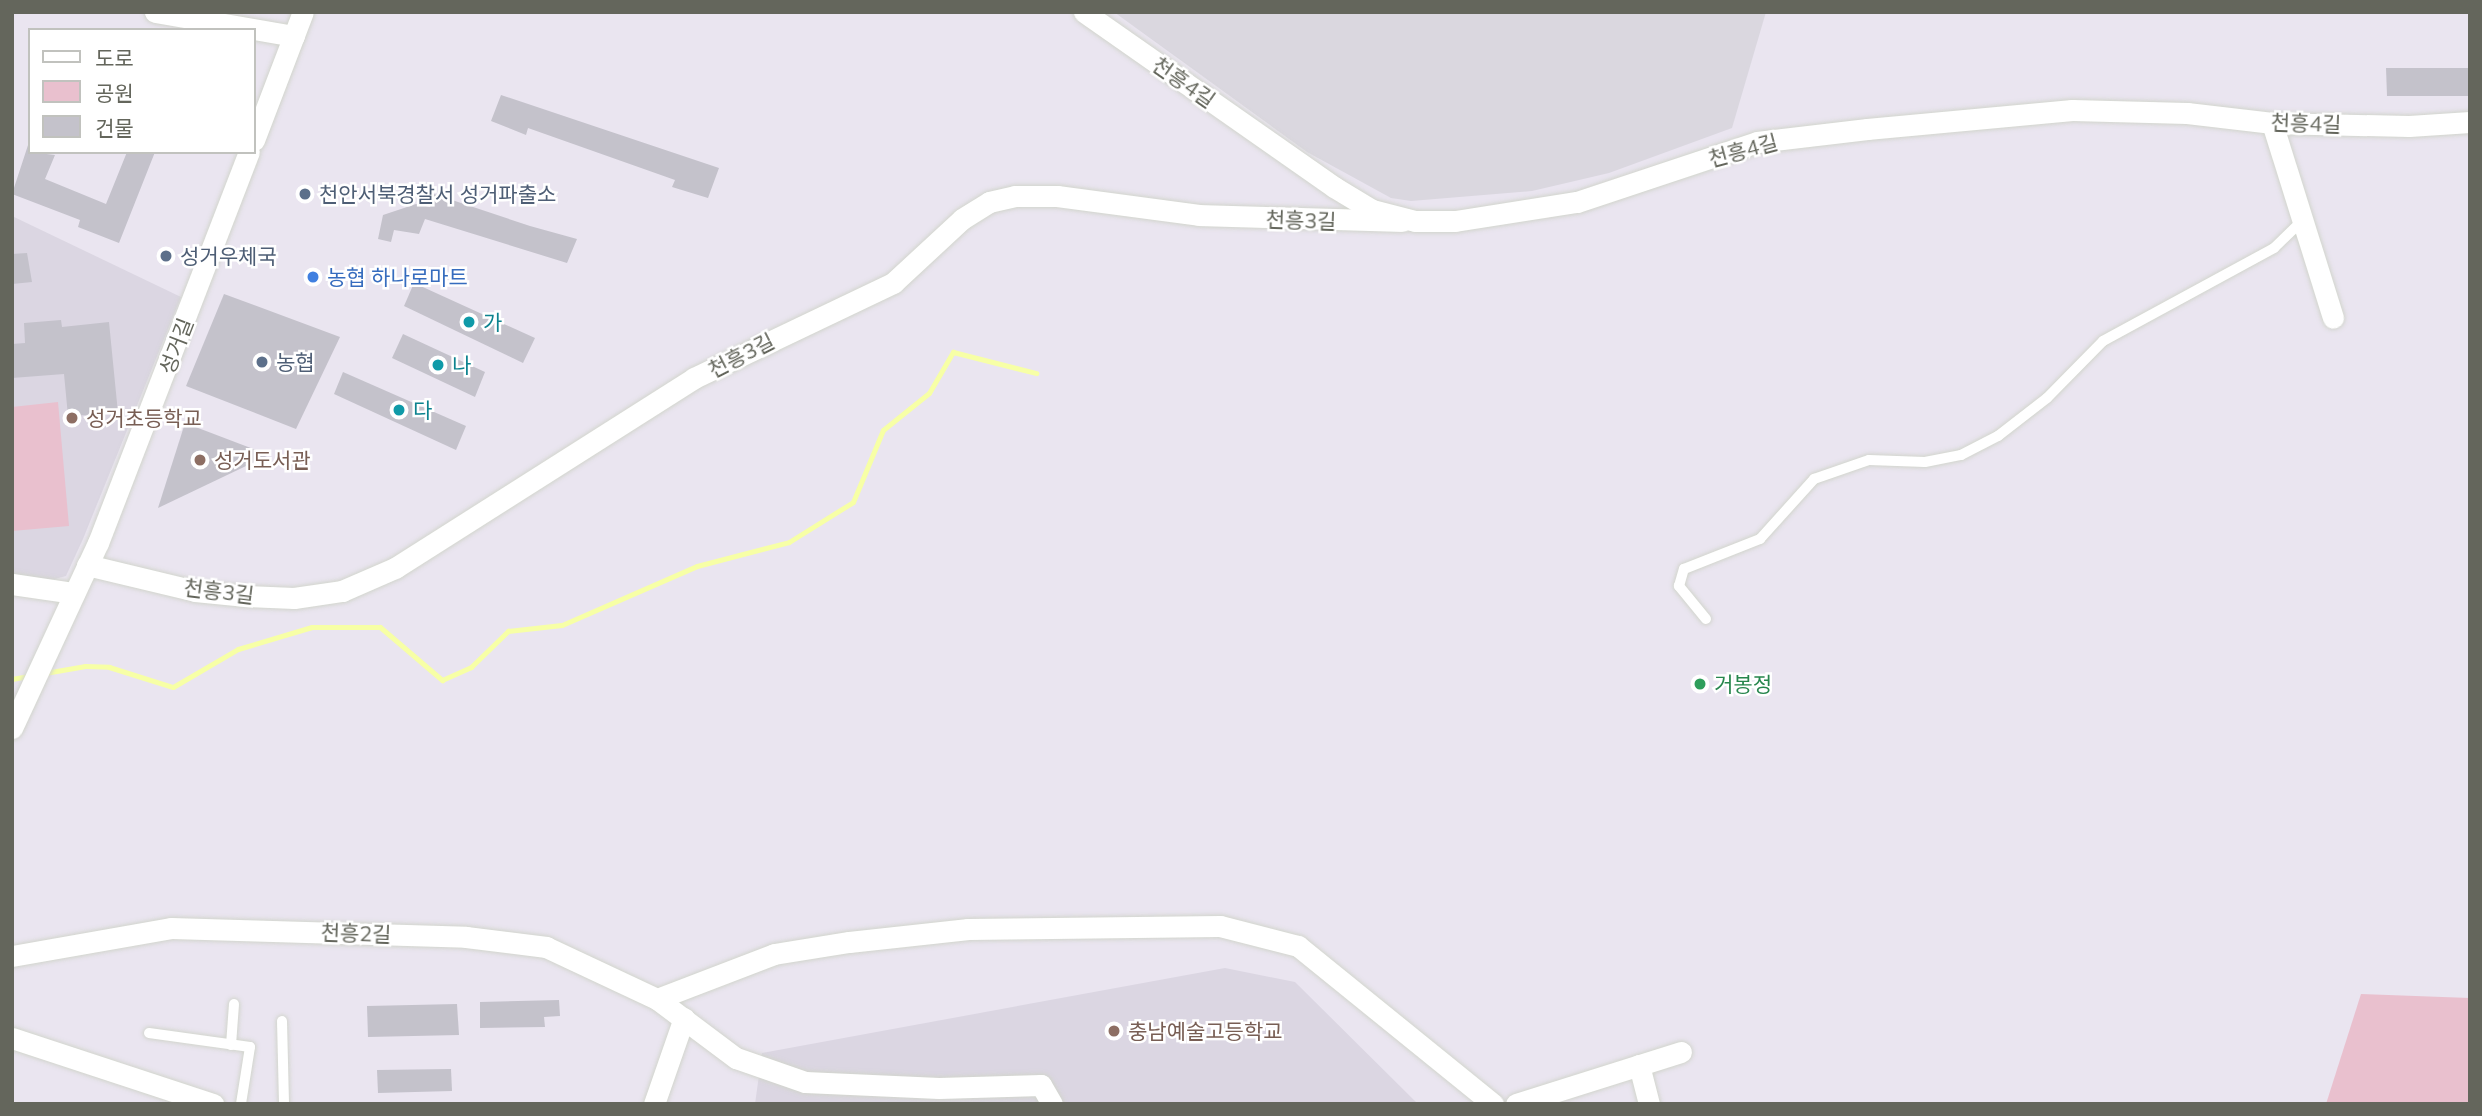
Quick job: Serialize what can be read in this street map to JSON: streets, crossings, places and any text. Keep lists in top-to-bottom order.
{
  "streets": {
    "street": [
      "천흥4길",
      "천흥3길",
      "성거길",
      "천흥2길"
    ]
  },
  "crossings": [
    ["천흥4길", "천흥3길"],
    ["천흥3길", "성거길"]
  ],
  "places": [
    "천안서북경찰서 성거파출소",
    "성거우체국",
    "농협 하나로마트",
    "가",
    "농협",
    "나",
    "다",
    "성거초등학교",
    "성거도서관",
    "거봉정",
    "충남예술고등학교"
  ],
  "legend": ["도로", "공원", "건물"]
}
